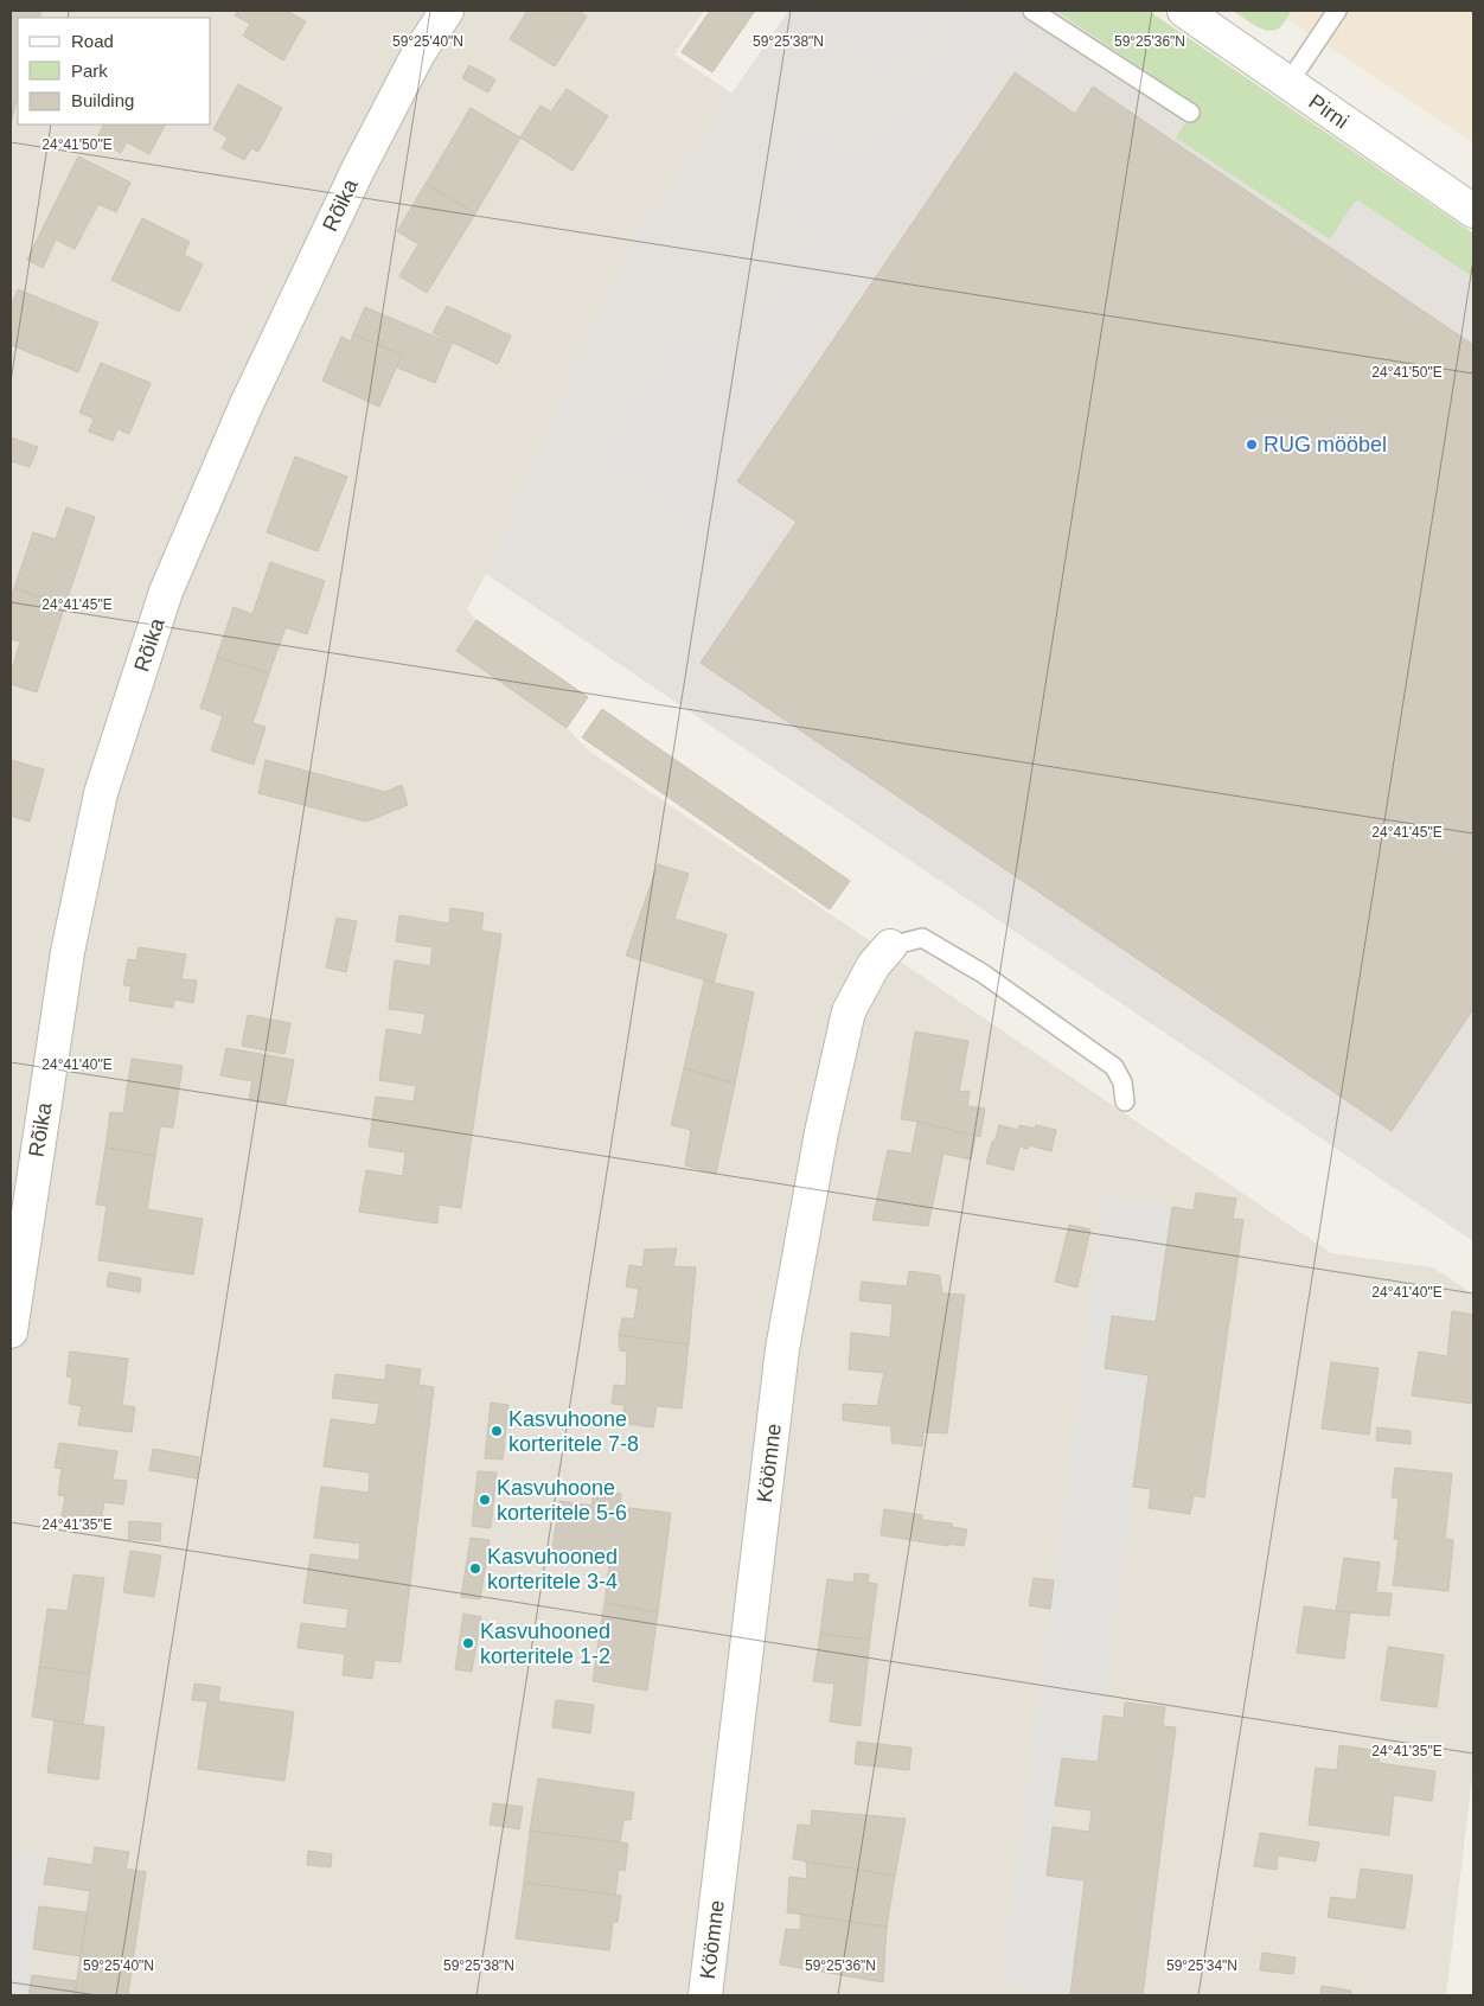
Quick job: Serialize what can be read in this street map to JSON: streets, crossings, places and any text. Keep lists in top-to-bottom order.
{
  "streets": {
    "street": ["Pirni", "Rõika", "Köömne"]
  },
  "places": [
    "RUG mööbel",
    "Kasvuhoone korteritele 7-8",
    "Kasvuhoone korteritele 5-6",
    "Kasvuhooned korteritele 3-4",
    "Kasvuhooned korteritele 1-2"
  ],
  "legend": ["Road", "Park", "Building"],
  "coordinates": [
    "59°25'40\"N",
    "59°25'38\"N",
    "59°25'36\"N",
    "24°41'50\"E",
    "24°41'45\"E",
    "24°41'40\"E",
    "24°41'35\"E",
    "59°25'34\"N"
  ]
}
